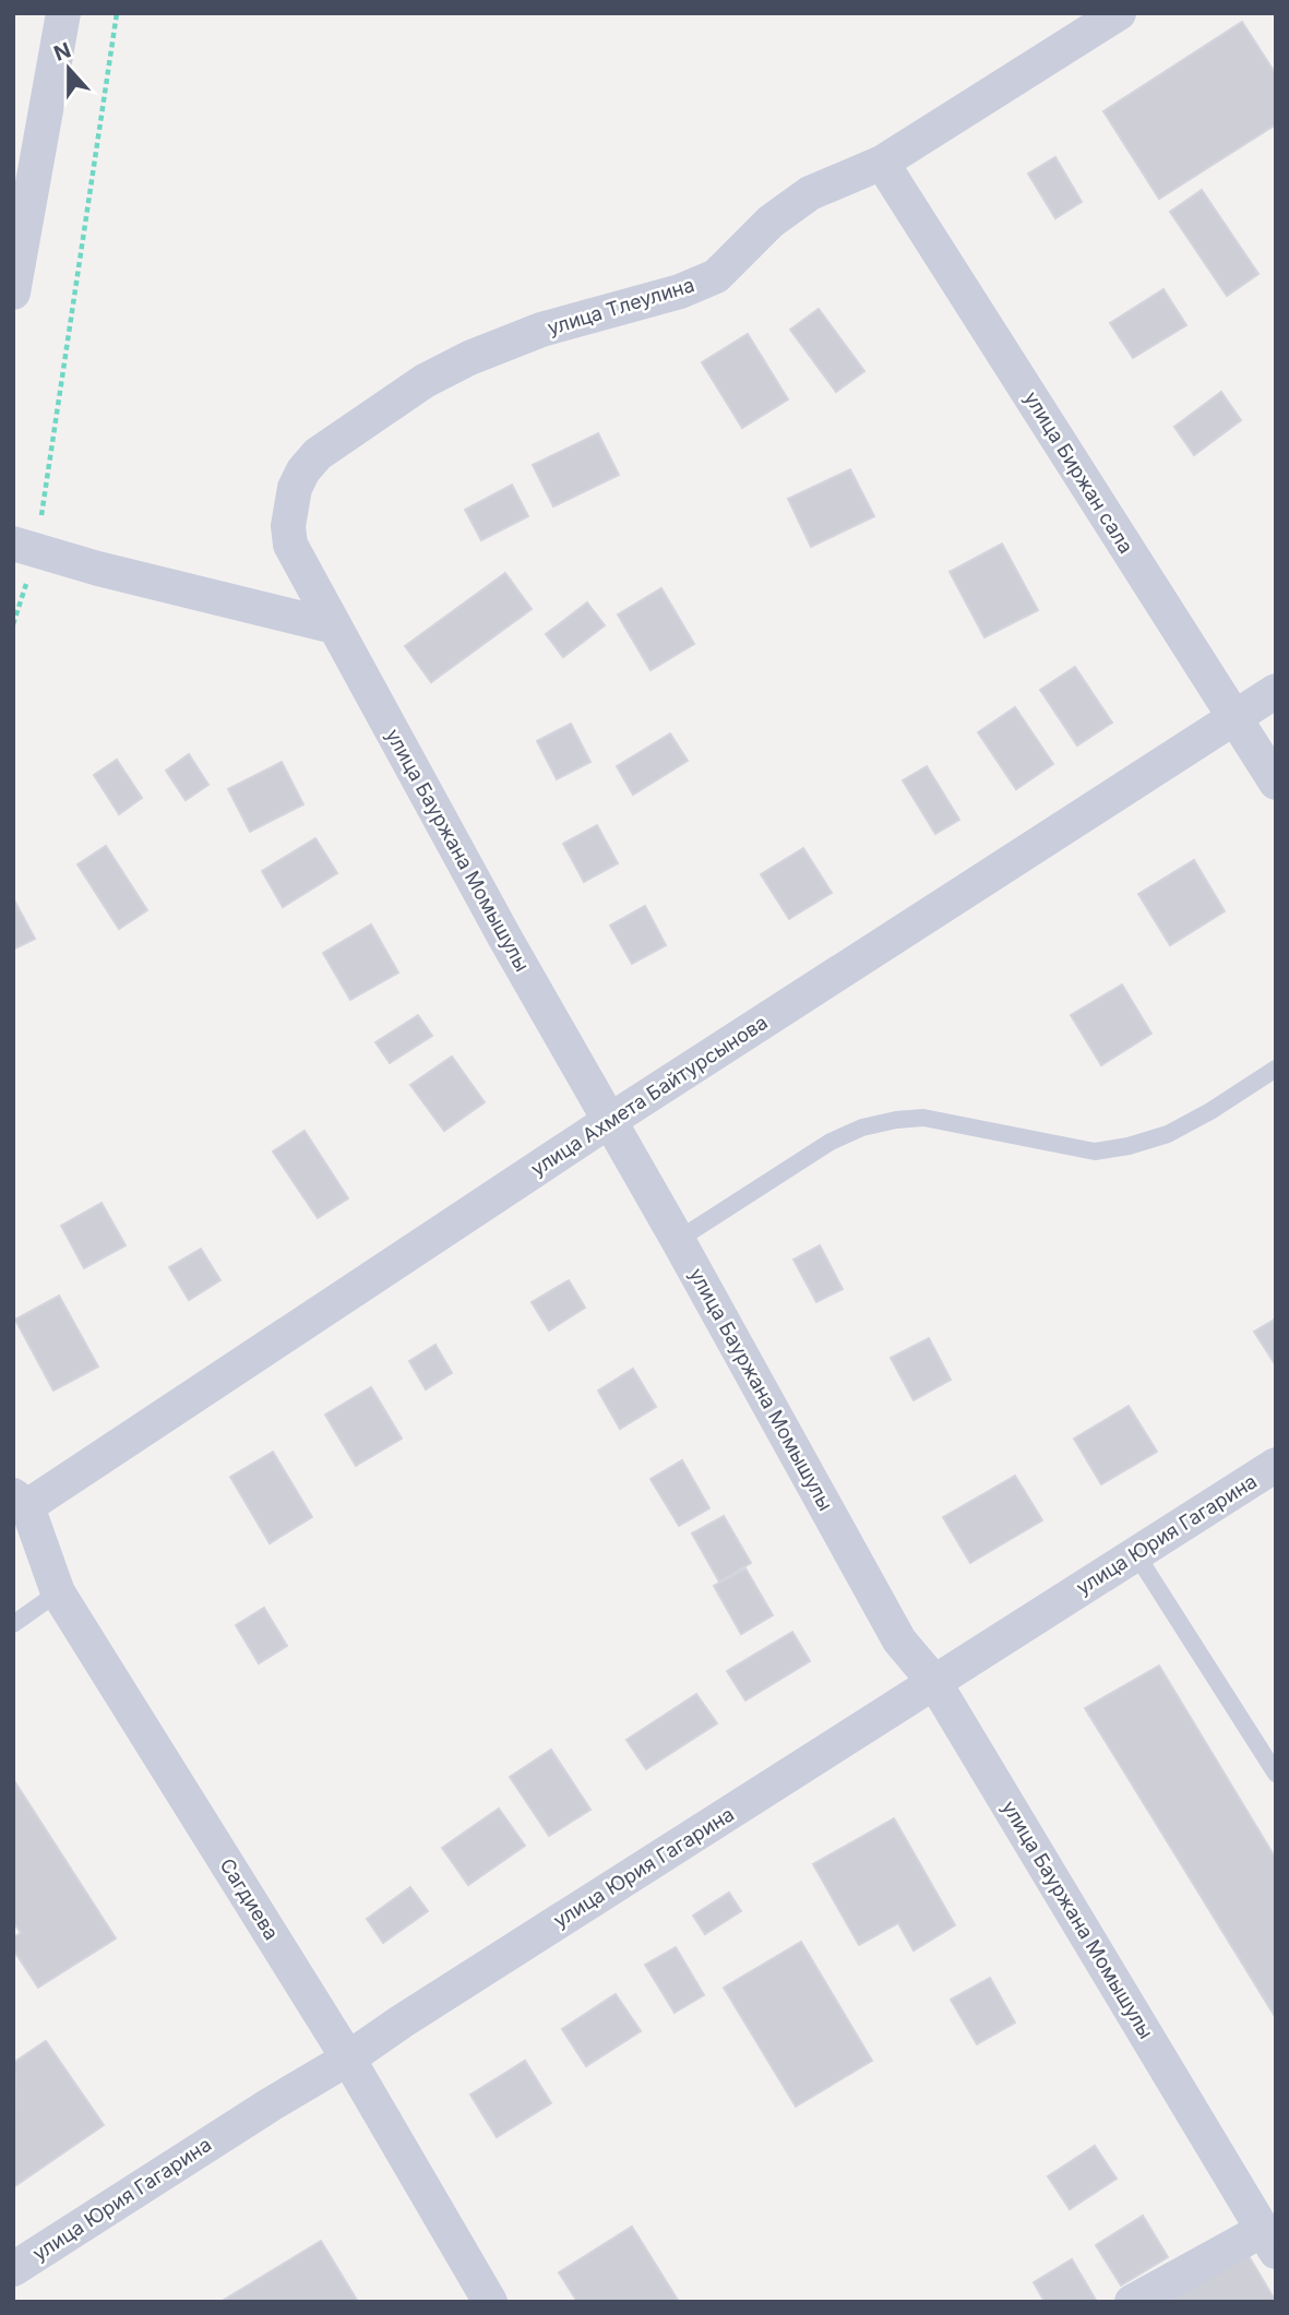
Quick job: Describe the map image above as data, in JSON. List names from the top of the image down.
{
  "streets": {
    "street": [
      "улица Тлеулина",
      "улица Биржан сала",
      "улица Бауржана Момышулы",
      "улица Ахмета Байтурсынова",
      "улица Юрия Гагарина",
      "Сагдиева"
    ]
  },
  "crossings": [
    ["улица Тлеулина", "улица Биржан сала"],
    ["улица Тлеулина", "улица Бауржана Момышулы"],
    ["улица Биржан сала", "улица Ахмета Байтурсынова"],
    ["улица Бауржана Момышулы", "улица Ахмета Байтурсынова"],
    ["улица Бауржана Момышулы", "улица Юрия Гагарина"],
    ["улица Ахмета Байтурсынова", "Сагдиева"],
    ["улица Юрия Гагарина", "Сагдиева"]
  ],
  "north": "top"
}
